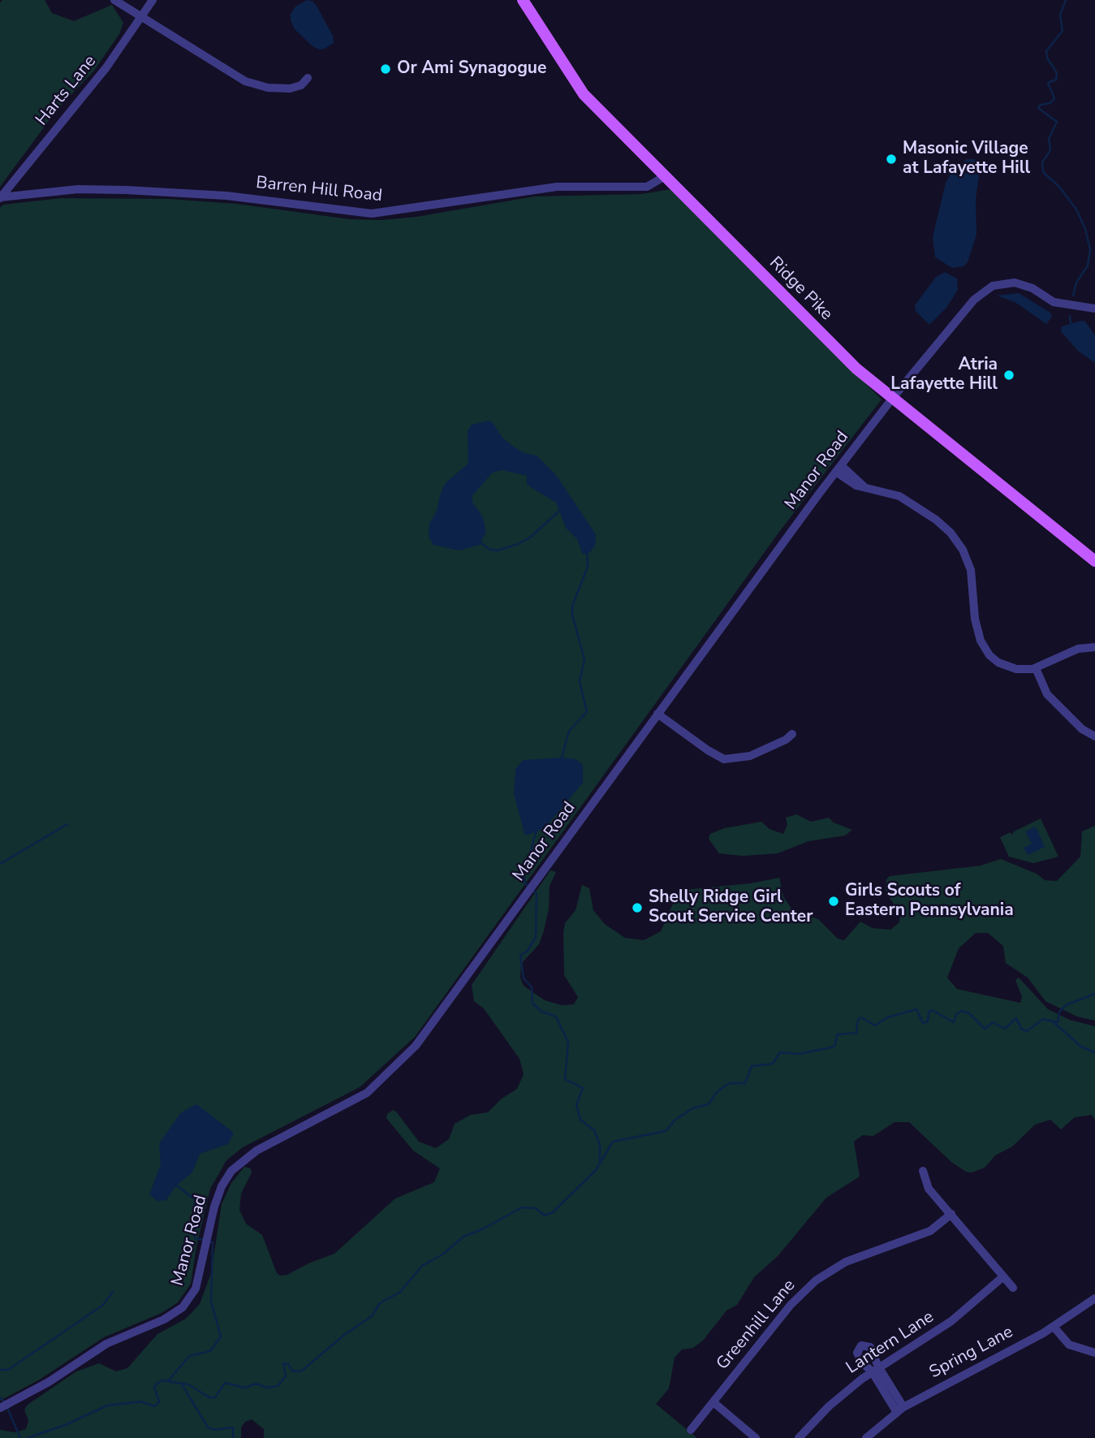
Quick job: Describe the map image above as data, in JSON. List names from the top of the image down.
{
  "streets": {
    "main road": ["Ridge Pike"],
    "street": [
      "Harts Lane",
      "Barren Hill Road",
      "Manor Road",
      "Greenhill Lane",
      "Lantern Lane",
      "Spring Lane"
    ]
  },
  "crossings": [
    ["Harts Lane", "Barren Hill Road"],
    ["Barren Hill Road", "Ridge Pike"],
    ["Ridge Pike", "Manor Road"]
  ],
  "places": [
    "Or Ami Synagogue",
    "Masonic Village at Lafayette Hill",
    "Atria Lafayette Hill",
    "Girls Scouts of Eastern Pennsylvania",
    "Shelly Ridge Girl Scout Service Center"
  ]
}
